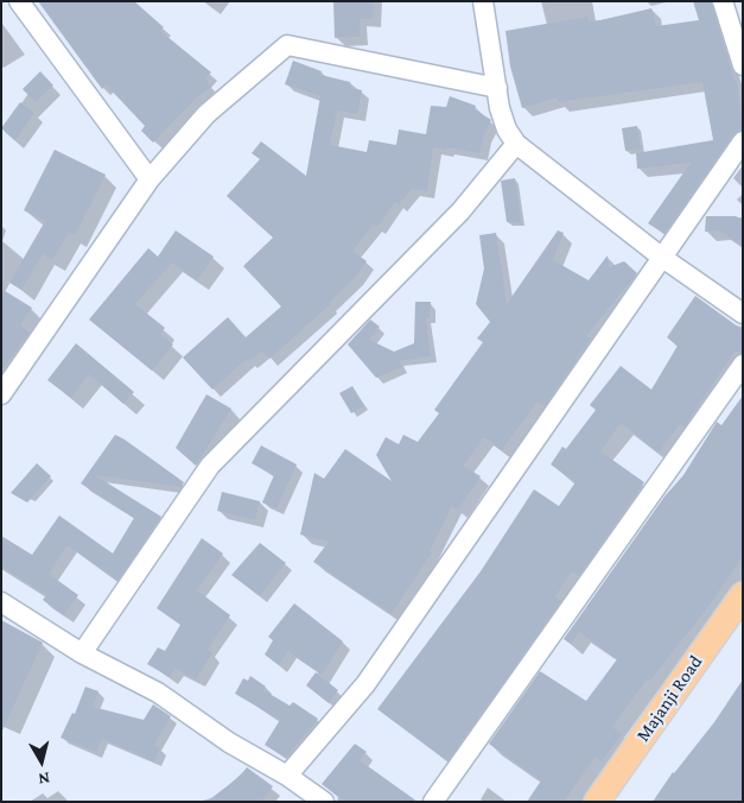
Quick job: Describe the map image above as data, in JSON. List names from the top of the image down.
{
  "streets": {
    "main road": ["Majanji Road"]
  },
  "north": "bottom"
}
